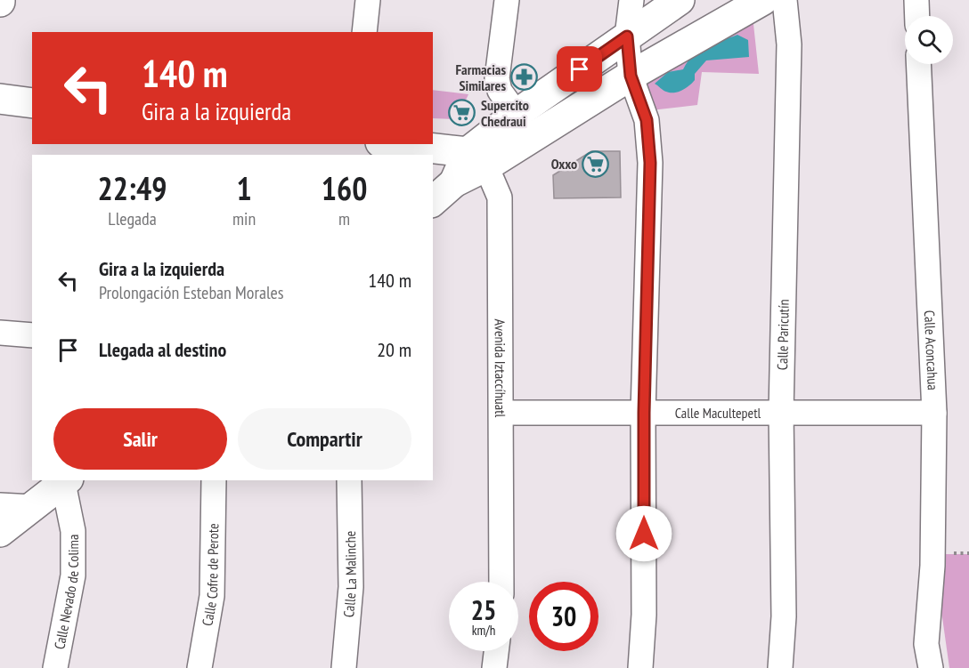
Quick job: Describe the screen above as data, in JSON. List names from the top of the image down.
{
  "streets": {
    "street": [
      "Calle Paricutín",
      "Calle Aconcahua",
      "Avenida Iztaccíhuatl",
      "Calle Macultepetl",
      "Calle Cofre de Perote",
      "Calle La Malinche",
      "Calle Nevado de Colima"
    ]
  },
  "crossings": [
    ["Calle Paricutín", "Calle Macultepetl"],
    ["Calle Aconcahua", "Calle Macultepetl"],
    ["Avenida Iztaccíhuatl", "Calle Macultepetl"]
  ],
  "places": {
    "pharmacy": ["Farmacias Similares"],
    "supermarket": ["Supercito Chedraui", "Oxxo"]
  },
  "page": {
    "turn": ["140 m", "Gira a la izquierda"],
    "eta": [
      "22:49",
      "Llegada",
      "1",
      "min",
      "160",
      "m"
    ],
    "list": [
      {
        "name": "Gira a la izquierda",
        "note": "Prolongación Esteban Morales",
        "value": "140 m"
      },
      {
        "name": "Llegada al destino",
        "value": "20 m"
      }
    ],
    "buttons": ["Salir", "Compartir"],
    "speed": "25 km/h",
    "limit": "30"
  }
}
